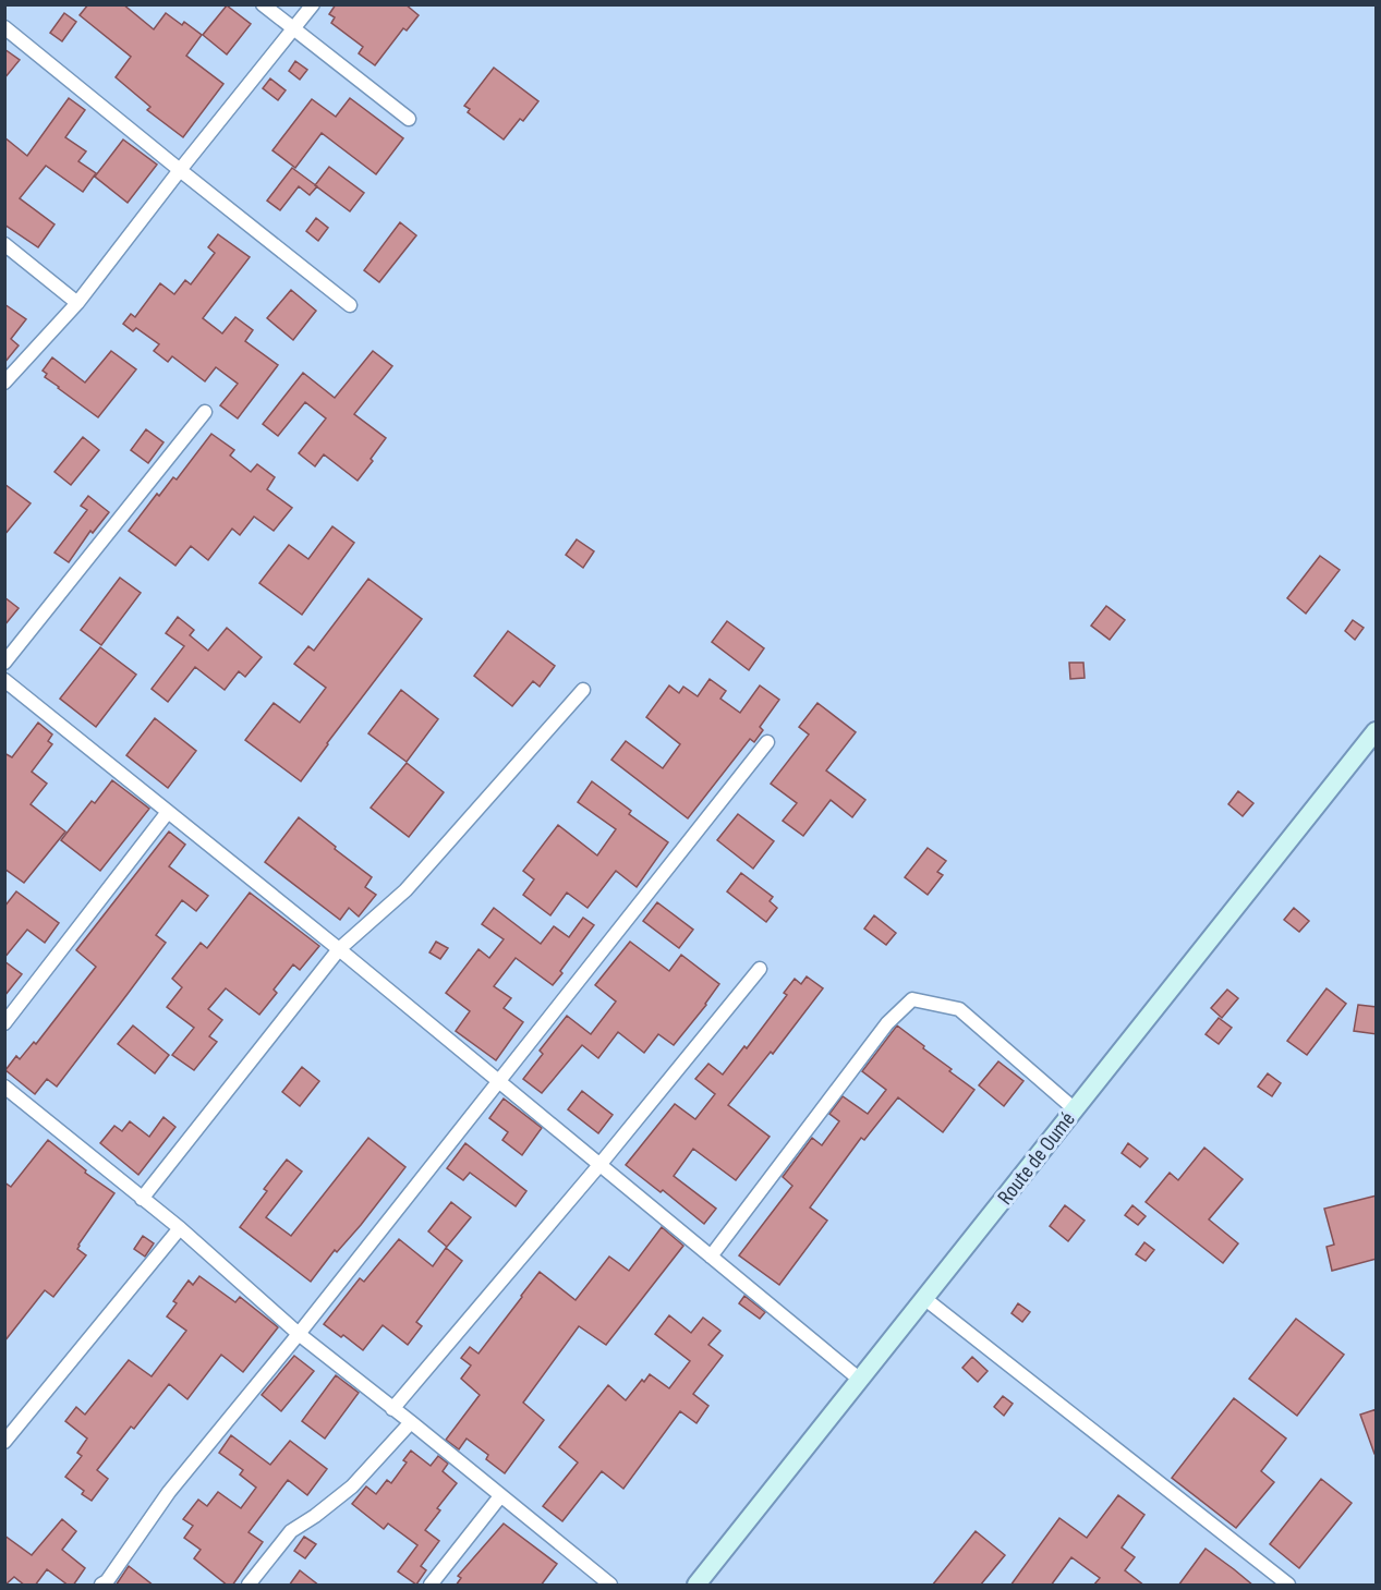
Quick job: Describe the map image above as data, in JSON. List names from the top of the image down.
{
  "streets": {
    "street": ["Route de Oumé"]
  }
}
